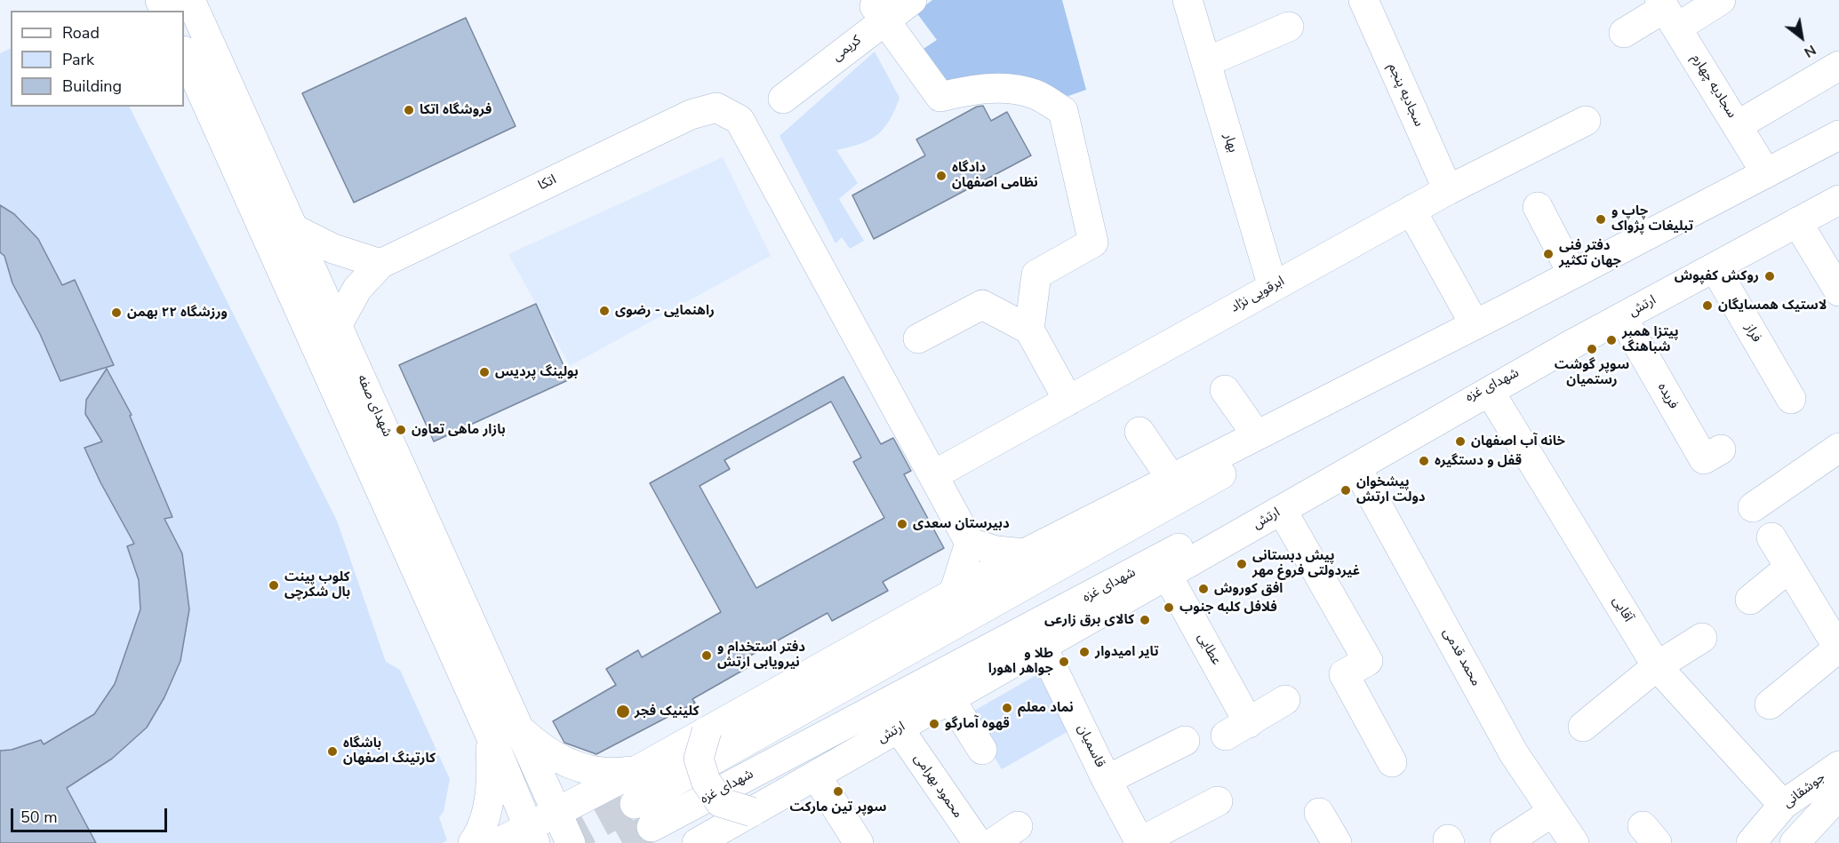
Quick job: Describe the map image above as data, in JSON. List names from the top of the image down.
{
  "streets": {
    "street": [
      "کریمی",
      "سجادیه چهارم",
      "سجادیه پنجم",
      "بهار",
      "اتکا",
      "ابرقویی نژاد",
      "ارتش",
      "فراز",
      "شهدای غزه",
      "فریده",
      "شهدای صفه",
      "آقایی",
      "عطایی",
      "محمد قدمی",
      "قاسمیان",
      "محمود بهرامی",
      "جوشقانی"
    ]
  },
  "crossings": [
    ["سجادیه پنجم", "ابرقویی نژاد"],
    ["بهار", "ابرقویی نژاد"],
    ["اتکا", "ابرقویی نژاد"],
    ["ارتش", "فراز"],
    ["ارتش", "شهدای غزه"],
    ["ارتش", "فریده"],
    ["ارتش", "آقایی"],
    ["ارتش", "عطایی"],
    ["ارتش", "محمد قدمی"],
    ["ارتش", "قاسمیان"],
    ["ارتش", "محمود بهرامی"],
    ["آقایی", "جوشقانی"]
  ],
  "places": [
    "فروشگاه اتکا",
    "دادگاه نظامی اصفهان",
    "چاپ و تبلیغات پژواک",
    "دفتر فنی جهان تکثیر",
    "روکش کفپوش",
    "لاستیک همسایگان",
    "راهنمایی - رضوی",
    "ورزشگاه ۲۲ بهمن",
    "پیتزا همبر شباهنگ",
    "سوپر گوشت رستمیان",
    "بولینگ پردیس",
    "بازار ماهی تعاون",
    "خانه آب اصفهان",
    "قفل و دستگیره",
    "پیشخوان دولت ارتش",
    "دبیرستان سعدی",
    "پیش دبستانی غیردولتی فروغ مهر",
    "کلوب پینت بال شکرچی",
    "افق کوروش",
    "فلافل کلبه جنوب",
    "کالای برق زارعی",
    "تایر امیدوار",
    "دفتر استخدام و نیرویابی ارتش",
    "طلا و جواهر اهورا",
    "نماد معلم",
    "کلینیک فجر",
    "قهوه آمارگو",
    "باشگاه کارتینگ اصفهان",
    "سوپر تین مارکت"
  ],
  "legend": ["Road", "Park", "Building"],
  "scale_bar": "50 m",
  "north": "bottom right"
}
